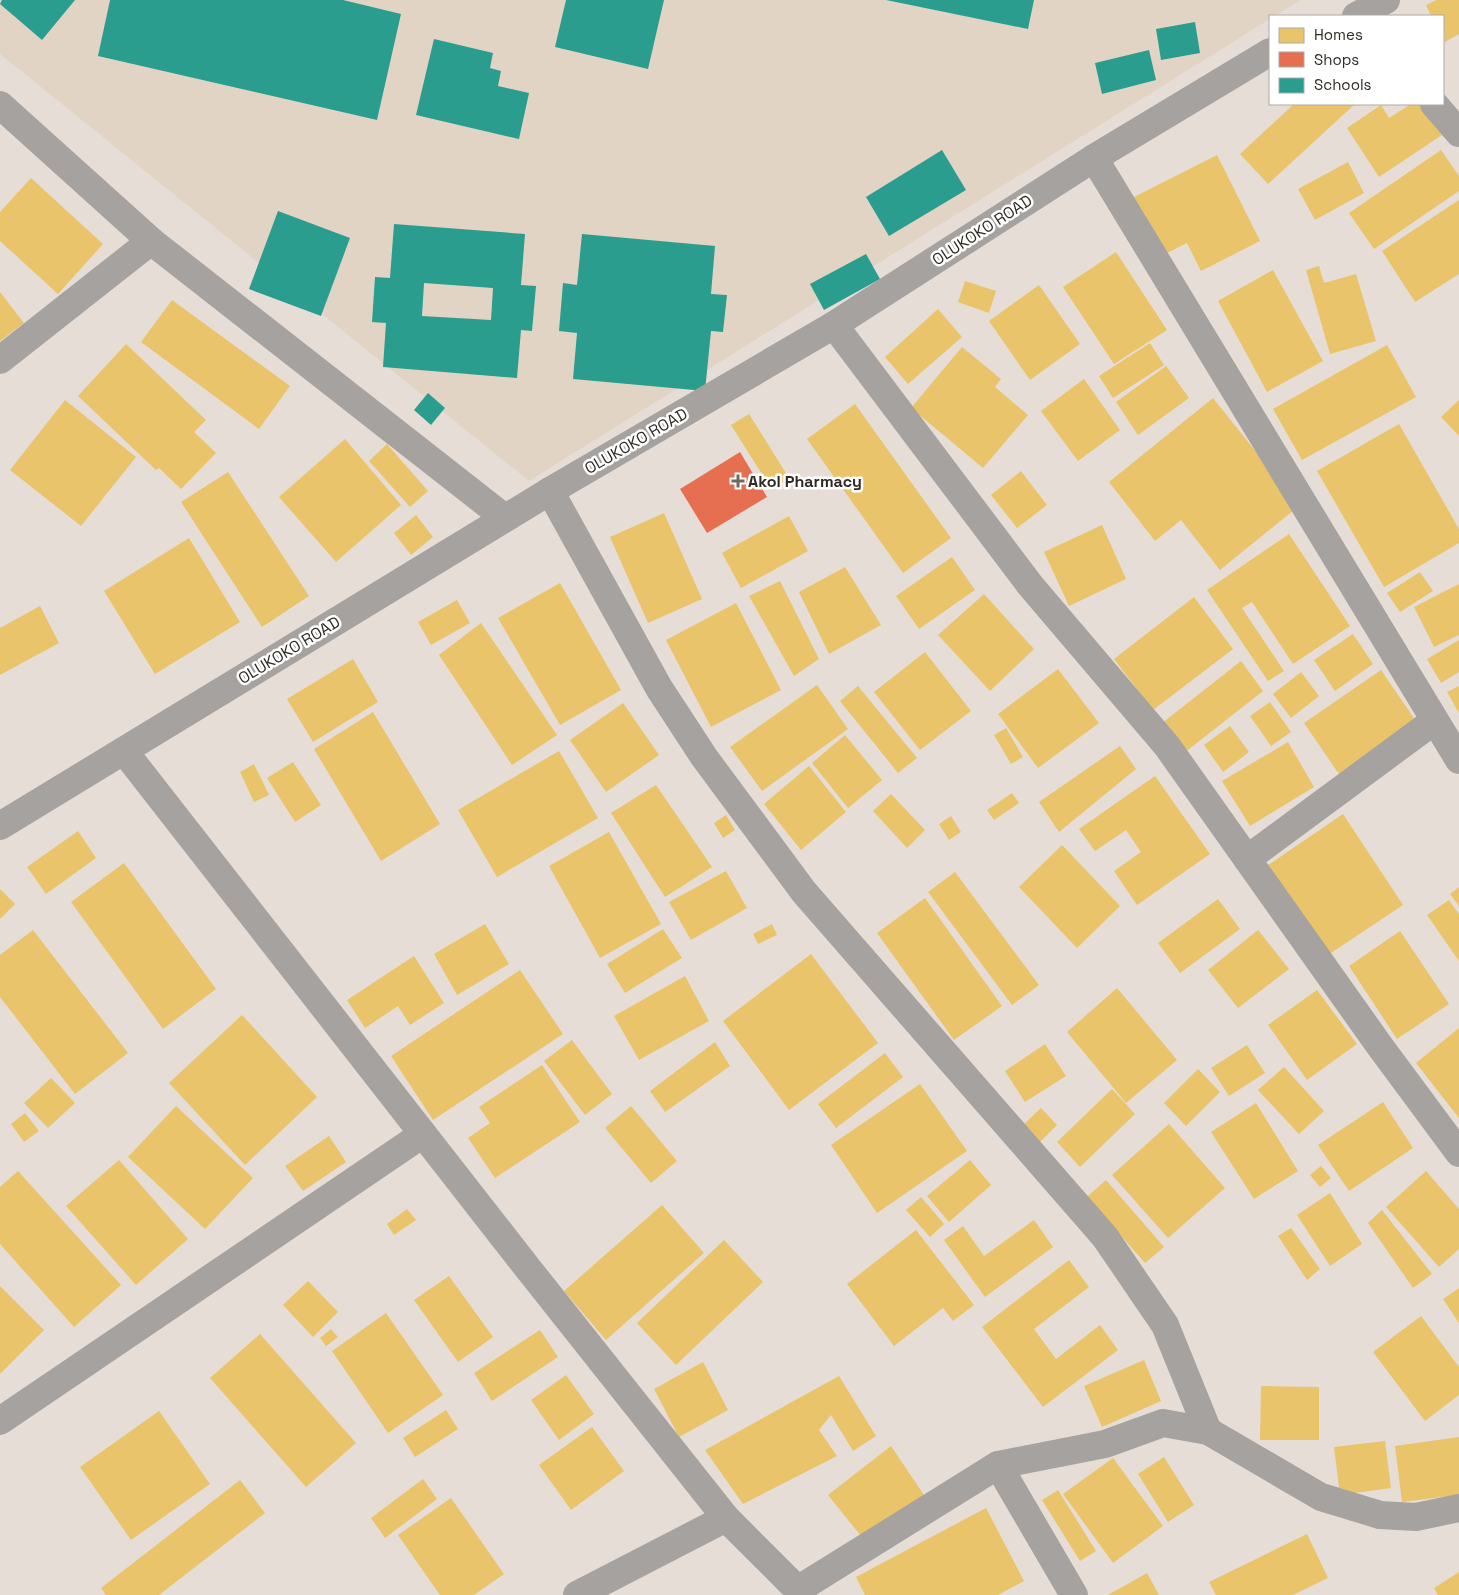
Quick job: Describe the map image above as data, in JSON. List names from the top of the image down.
{
  "streets": {
    "street": ["OLUKOKO ROAD"]
  },
  "places": {
    "health": ["Akol Pharmacy"]
  },
  "legend": ["Homes", "Shops", "Schools"]
}
